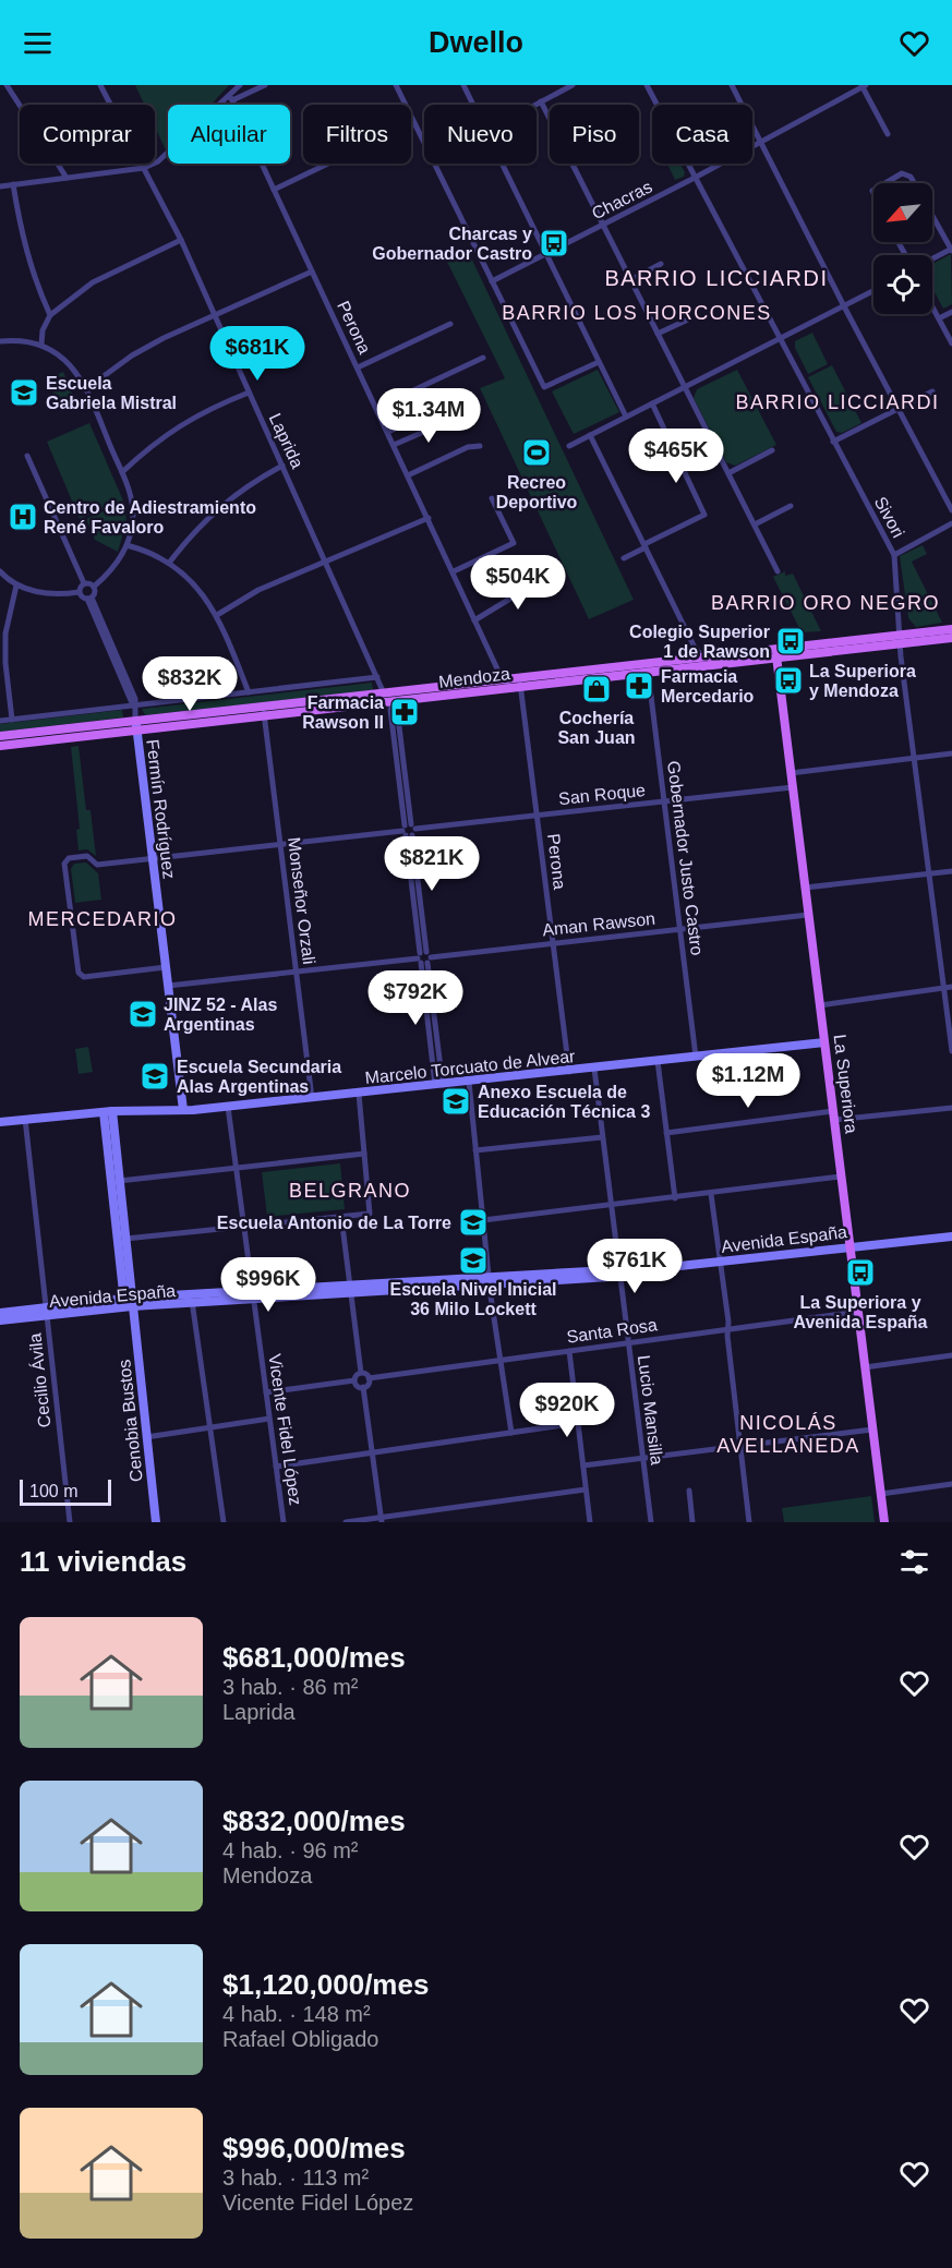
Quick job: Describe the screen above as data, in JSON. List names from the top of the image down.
{
  "streets": {
    "main road": ["Mendoza", "La Superiora"],
    "street": [
      "Chacras",
      "Perona",
      "Laprida",
      "Sivori",
      "San Roque",
      "Fermín Rodríguez",
      "Gobernador Justo Castro",
      "Monseñor Orzali",
      "Aman Rawson",
      "Marcelo Torcuato de Alvear",
      "Avenida España",
      "Santa Rosa",
      "Cecilio Ávila",
      "Lucio Mansilla",
      "Cenobia Bustos",
      "Vicente Fidel López"
    ]
  },
  "crossings": [
    ["Chacras", "Sivori"],
    ["Perona", "Mendoza"],
    ["Perona", "San Roque"],
    ["Perona", "Aman Rawson"],
    ["Perona", "Marcelo Torcuato de Alvear"],
    ["Laprida", "Mendoza"],
    ["Laprida", "San Roque"],
    ["Laprida", "Aman Rawson"],
    ["Laprida", "Marcelo Torcuato de Alvear"],
    ["Sivori", "Mendoza"],
    ["Mendoza", "Fermín Rodríguez"],
    ["Mendoza", "Gobernador Justo Castro"],
    ["Mendoza", "Monseñor Orzali"],
    ["Mendoza", "La Superiora"],
    ["San Roque", "Fermín Rodríguez"],
    ["San Roque", "Gobernador Justo Castro"],
    ["San Roque", "Monseñor Orzali"],
    ["San Roque", "La Superiora"],
    ["Fermín Rodríguez", "Aman Rawson"],
    ["Fermín Rodríguez", "Marcelo Torcuato de Alvear"],
    ["Gobernador Justo Castro", "Aman Rawson"],
    ["Gobernador Justo Castro", "Marcelo Torcuato de Alvear"],
    ["Monseñor Orzali", "Aman Rawson"],
    ["Monseñor Orzali", "Marcelo Torcuato de Alvear"],
    ["Aman Rawson", "La Superiora"],
    ["Marcelo Torcuato de Alvear", "La Superiora"],
    ["Marcelo Torcuato de Alvear", "Cecilio Ávila"],
    ["Marcelo Torcuato de Alvear", "Lucio Mansilla"],
    ["Marcelo Torcuato de Alvear", "Cenobia Bustos"],
    ["Marcelo Torcuato de Alvear", "Vicente Fidel López"],
    ["La Superiora", "Avenida España"],
    ["La Superiora", "Santa Rosa"],
    ["Avenida España", "Cecilio Ávila"],
    ["Avenida España", "Lucio Mansilla"],
    ["Avenida España", "Cenobia Bustos"],
    ["Avenida España", "Vicente Fidel López"],
    ["Santa Rosa", "Lucio Mansilla"]
  ],
  "districts": [
    "BARRIO LICCIARDI",
    "BARRIO LOS HORCONES",
    "BARRIO LICCIARDI",
    "BARRIO ORO NEGRO",
    "MERCEDARIO",
    "BELGRANO",
    "NICOLÁS AVELLANEDA"
  ],
  "places": {
    "bus stop": [
      "Charcas y Gobernador Castro",
      "Colegio Superior 1 de Rawson",
      "La Superiora y Mendoza",
      "La Superiora y Avenida España"
    ],
    "school or university": [
      "Escuela Gabriela Mistral",
      "JINZ 52 - Alas Argentinas",
      "Escuela Secundaria Alas Argentinas",
      "Anexo Escuela de Educación Técnica 3",
      "Escuela Antonio de La Torre",
      "Escuela Nivel Inicial 36 Milo Lockett"
    ],
    "sports": ["Recreo Deportivo"],
    "hospital": ["Centro de Adiestramiento René Favaloro"],
    "pharmacy": ["Farmacia Mercedario", "Farmacia Rawson II"],
    "shop": ["Cochería San Juan"]
  },
  "scale_bar": "100 m",
  "north": "bottom left",
  "page": {
    "header": "Dwello",
    "chip": [
      "Comprar",
      "Alquilar",
      "Filtros",
      "Nuevo",
      "Piso",
      "Casa"
    ],
    "price": [
      "$681K",
      "$1.34M",
      "$465K",
      "$504K",
      "$832K",
      "$821K",
      "$792K",
      "$1.12M",
      "$761K",
      "$996K",
      "$920K"
    ],
    "scale": "100 m",
    "heading": "11 viviendas",
    "list": [
      {
        "name": "$681,000/mes",
        "note": "3 hab. · 86 m² · Laprida"
      },
      {
        "name": "$832,000/mes",
        "note": "4 hab. · 96 m² · Mendoza"
      },
      {
        "name": "$1,120,000/mes",
        "note": "4 hab. · 148 m² · Rafael Obligado"
      },
      {
        "name": "$996,000/mes",
        "note": "3 hab. · 113 m² · Vicente Fidel López"
      }
    ]
  }
}
